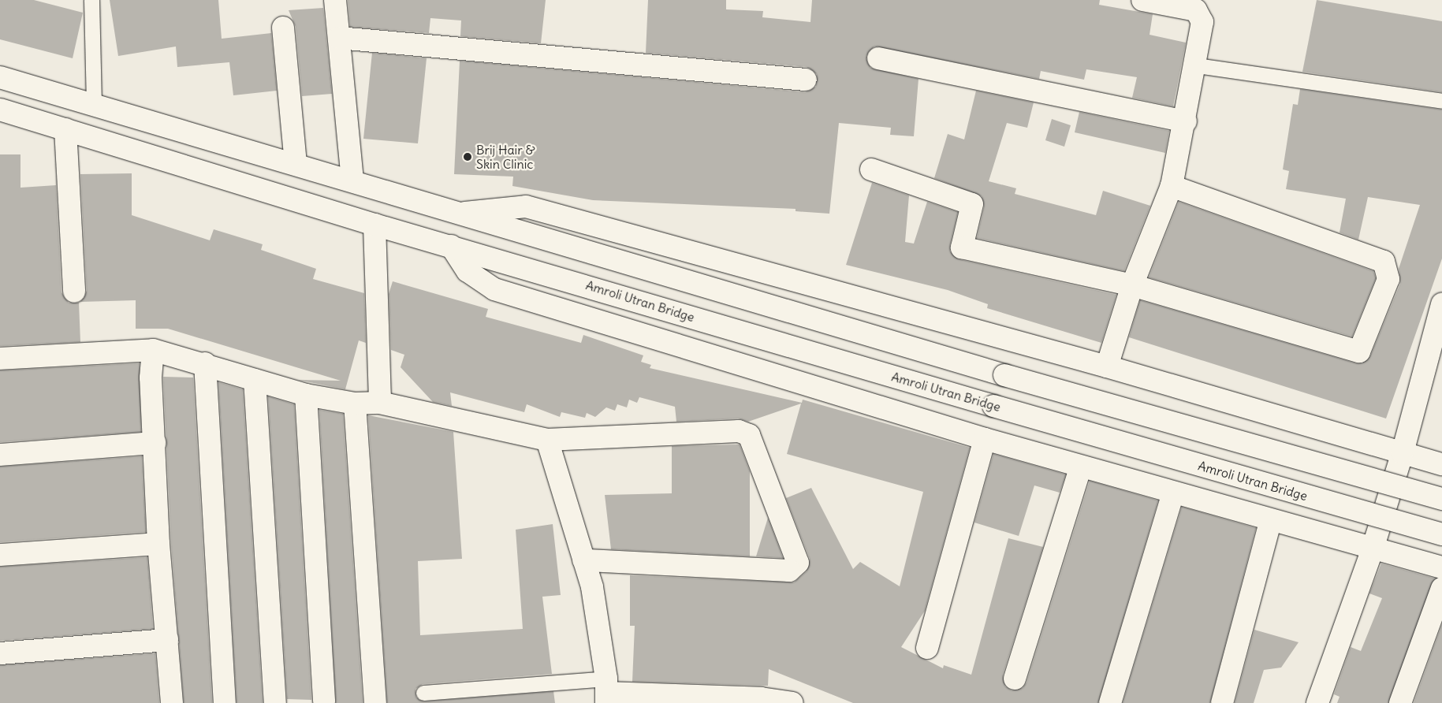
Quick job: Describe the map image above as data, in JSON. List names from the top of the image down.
{
  "streets": {
    "street": ["Amroli Utran Bridge"]
  },
  "places": ["Brij Hair & Skin Clinic"]
}
